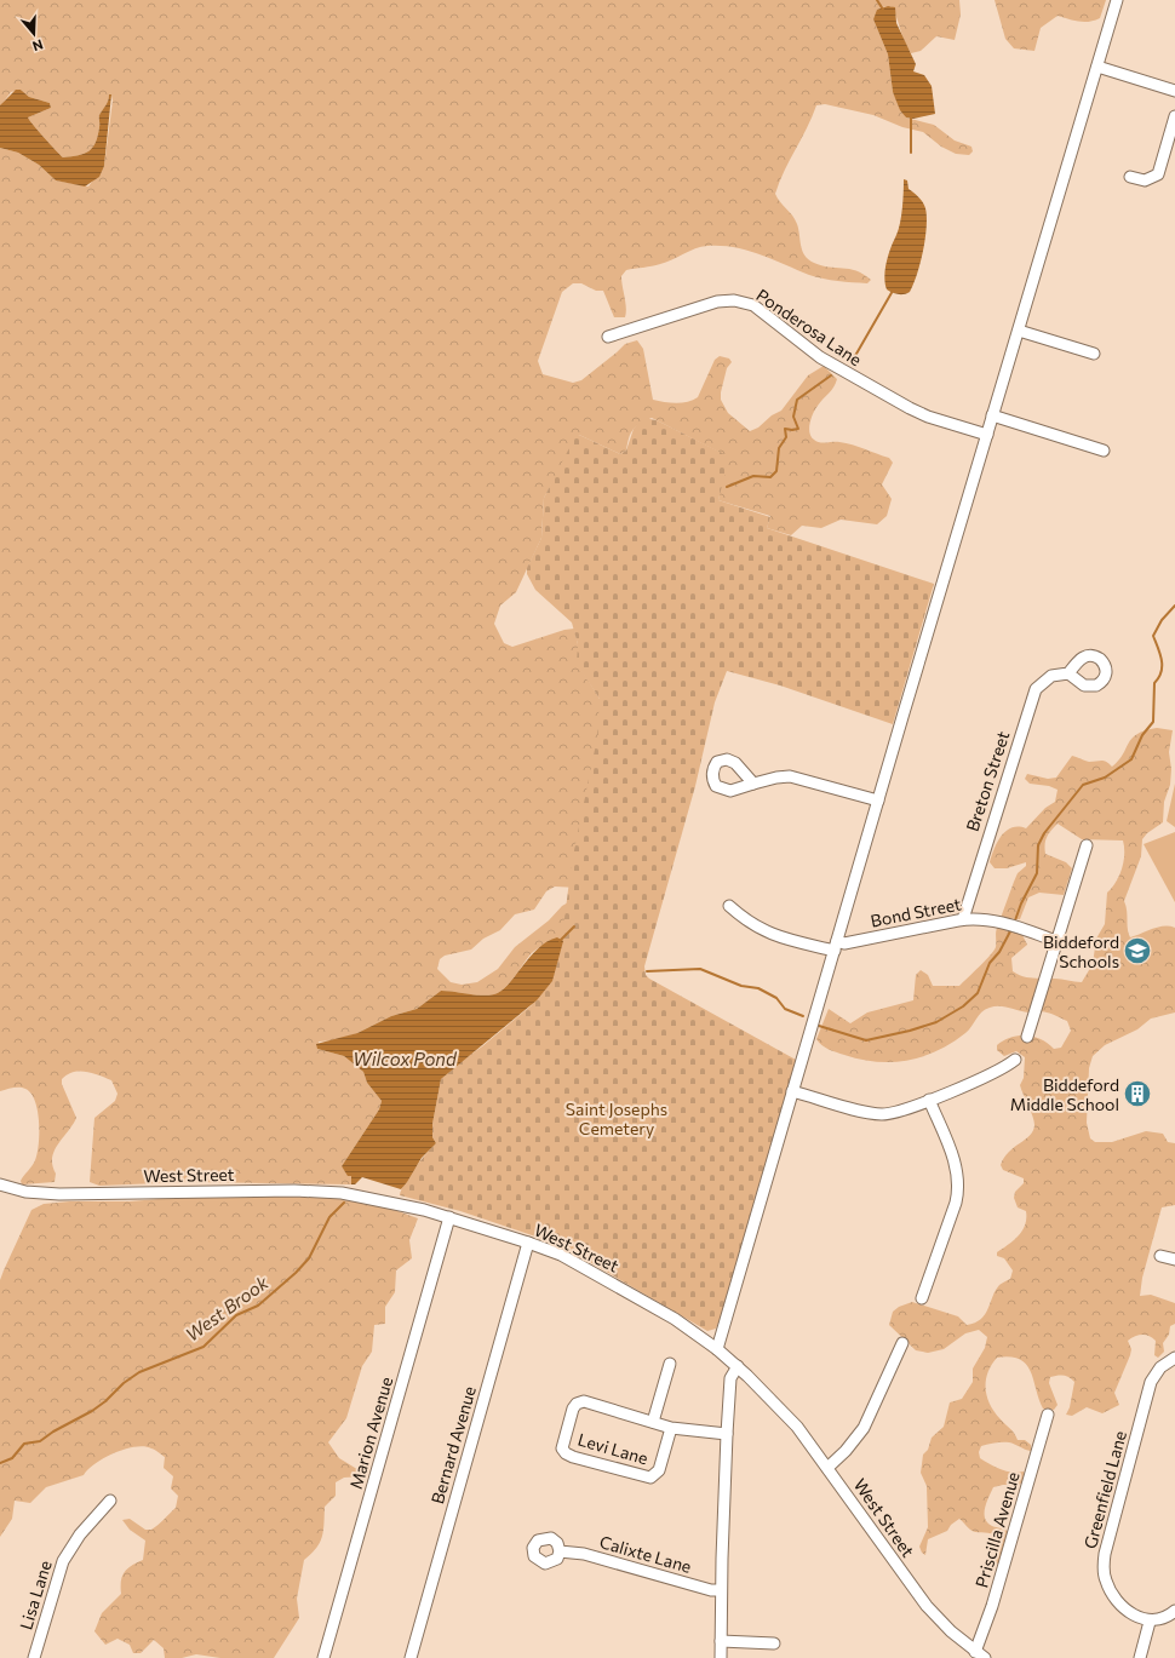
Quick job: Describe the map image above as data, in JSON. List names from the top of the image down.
{
  "streets": {
    "street": [
      "Ponderosa Lane",
      "Breton Street",
      "Bond Street",
      "West Street",
      "Marion Avenue",
      "Bernard Avenue",
      "Levi Lane",
      "Greenfield Lane",
      "Priscilla Avenue",
      "Calixte Lane",
      "Lisa Lane"
    ]
  },
  "crossings": [
    ["Breton Street", "Bond Street"],
    ["West Street", "Marion Avenue"],
    ["West Street", "Bernard Avenue"],
    ["West Street", "Priscilla Avenue"]
  ],
  "water": ["Wilcox Pond", "West Brook"],
  "parks": ["Saint Josephs Cemetery"],
  "places": {
    "school or university": ["Biddeford Schools"],
    "building": ["Biddeford Middle School"]
  },
  "north": "bottom"
}
